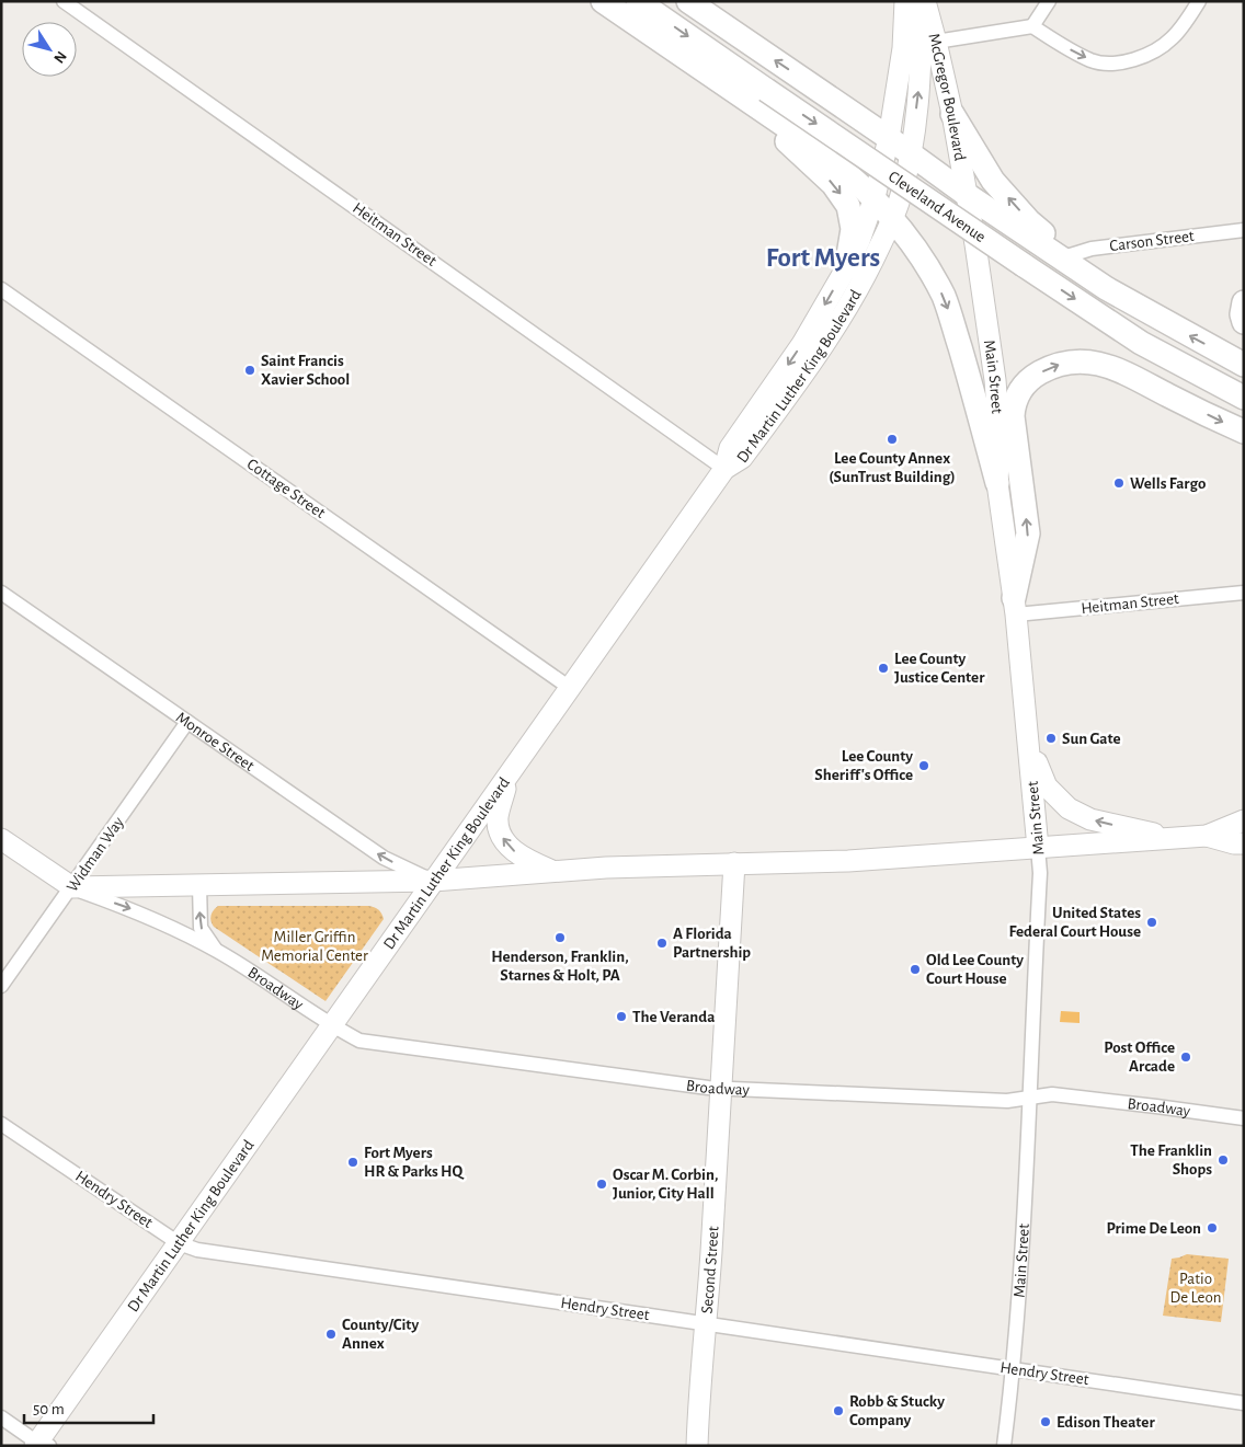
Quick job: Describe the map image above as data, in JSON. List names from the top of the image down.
{
  "streets": {
    "main road": [
      "McGregor Boulevard",
      "Cleveland Avenue",
      "Dr Martin Luther King Boulevard",
      "Main Street",
      "Broadway",
      "Second Street"
    ],
    "street": [
      "Heitman Street",
      "Carson Street",
      "Cottage Street",
      "Monroe Street",
      "Widman Way",
      "Hendry Street"
    ]
  },
  "crossings": [
    ["McGregor Boulevard", "Cleveland Avenue"],
    ["McGregor Boulevard", "Dr Martin Luther King Boulevard"],
    ["McGregor Boulevard", "Main Street"],
    ["Cleveland Avenue", "Carson Street"],
    ["Cleveland Avenue", "Dr Martin Luther King Boulevard"],
    ["Cleveland Avenue", "Main Street"],
    ["Heitman Street", "Dr Martin Luther King Boulevard"],
    ["Heitman Street", "Main Street"],
    ["Dr Martin Luther King Boulevard", "Cottage Street"],
    ["Dr Martin Luther King Boulevard", "Monroe Street"],
    ["Dr Martin Luther King Boulevard", "Broadway"],
    ["Dr Martin Luther King Boulevard", "Hendry Street"],
    ["Main Street", "Broadway"],
    ["Main Street", "Hendry Street"],
    ["Monroe Street", "Widman Way"],
    ["Widman Way", "Broadway"],
    ["Broadway", "Second Street"],
    ["Hendry Street", "Second Street"]
  ],
  "one_way": ["Monroe Street"],
  "districts": ["Fort Myers"],
  "parks": ["Miller Griffin Memorial Center", "Patio De Leon"],
  "places": [
    "Saint Francis Xavier School",
    "Lee County Annex (SunTrust Building)",
    "Wells Fargo",
    "Lee County Justice Center",
    "Sun Gate",
    "Lee County Sheriff's Office",
    "United States Federal Court House",
    "Henderson, Franklin, Starnes & Holt, PA",
    "A Florida Partnership",
    "Old Lee County Court House",
    "The Veranda",
    "Post Office Arcade",
    "The Franklin Shops",
    "Fort Myers HR & Parks HQ",
    "Oscar M. Corbin, Junior, City Hall",
    "Prime De Leon",
    "County/City Annex",
    "Robb & Stucky Company",
    "Edison Theater"
  ],
  "scale_bar": "50 m",
  "north": "bottom right"
}
